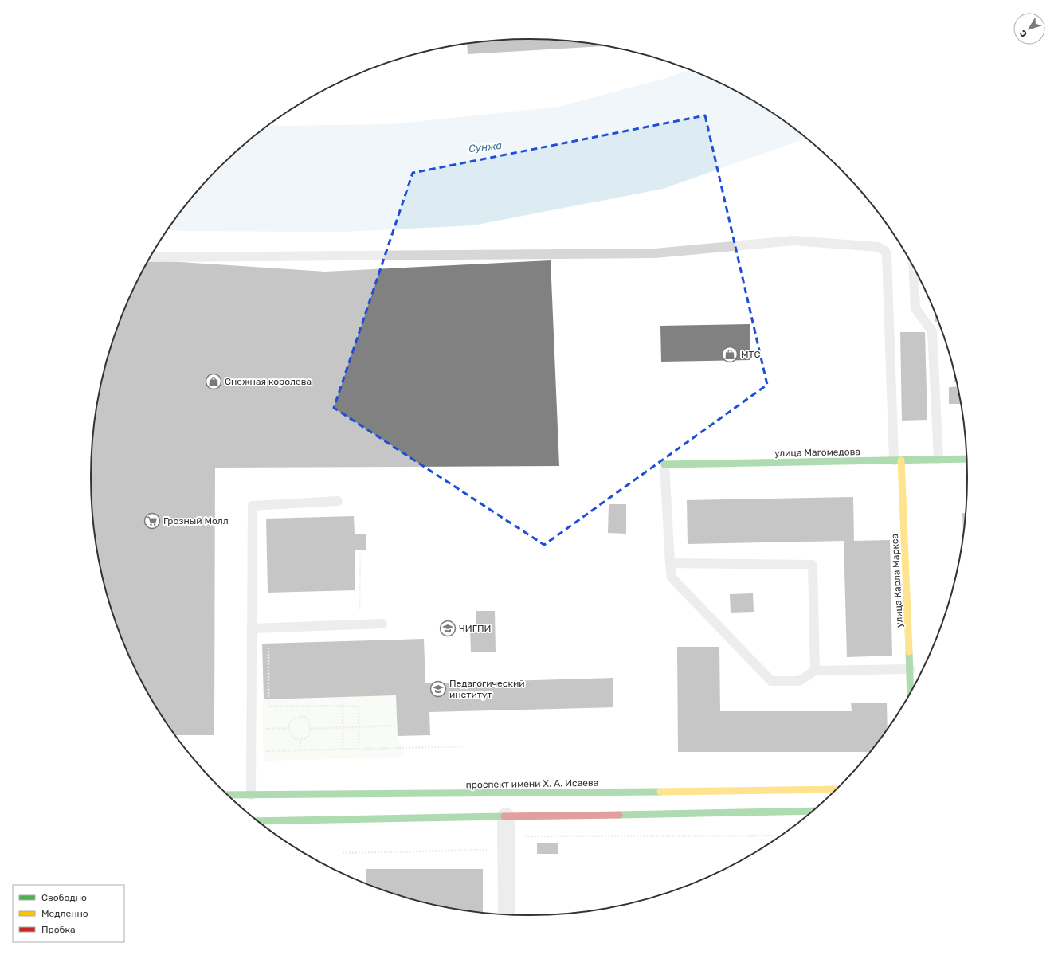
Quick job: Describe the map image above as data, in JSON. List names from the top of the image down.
{
  "streets": {
    "main road": ["улица Магомедова", "улица Карла Маркса", "проспект имени Х. А. Исаева"]
  },
  "crossings": [
    ["улица Магомедова", "улица Карла Маркса"]
  ],
  "water": ["Сунжа"],
  "places": {
    "shop": ["МТС", "Снежная королева"],
    "supermarket": ["Грозный Молл"],
    "school or university": ["ЧИГПИ", "Педагогический институт"]
  },
  "legend": ["Свободно", "Медленно", "Пробка"],
  "north": "bottom left"
}
